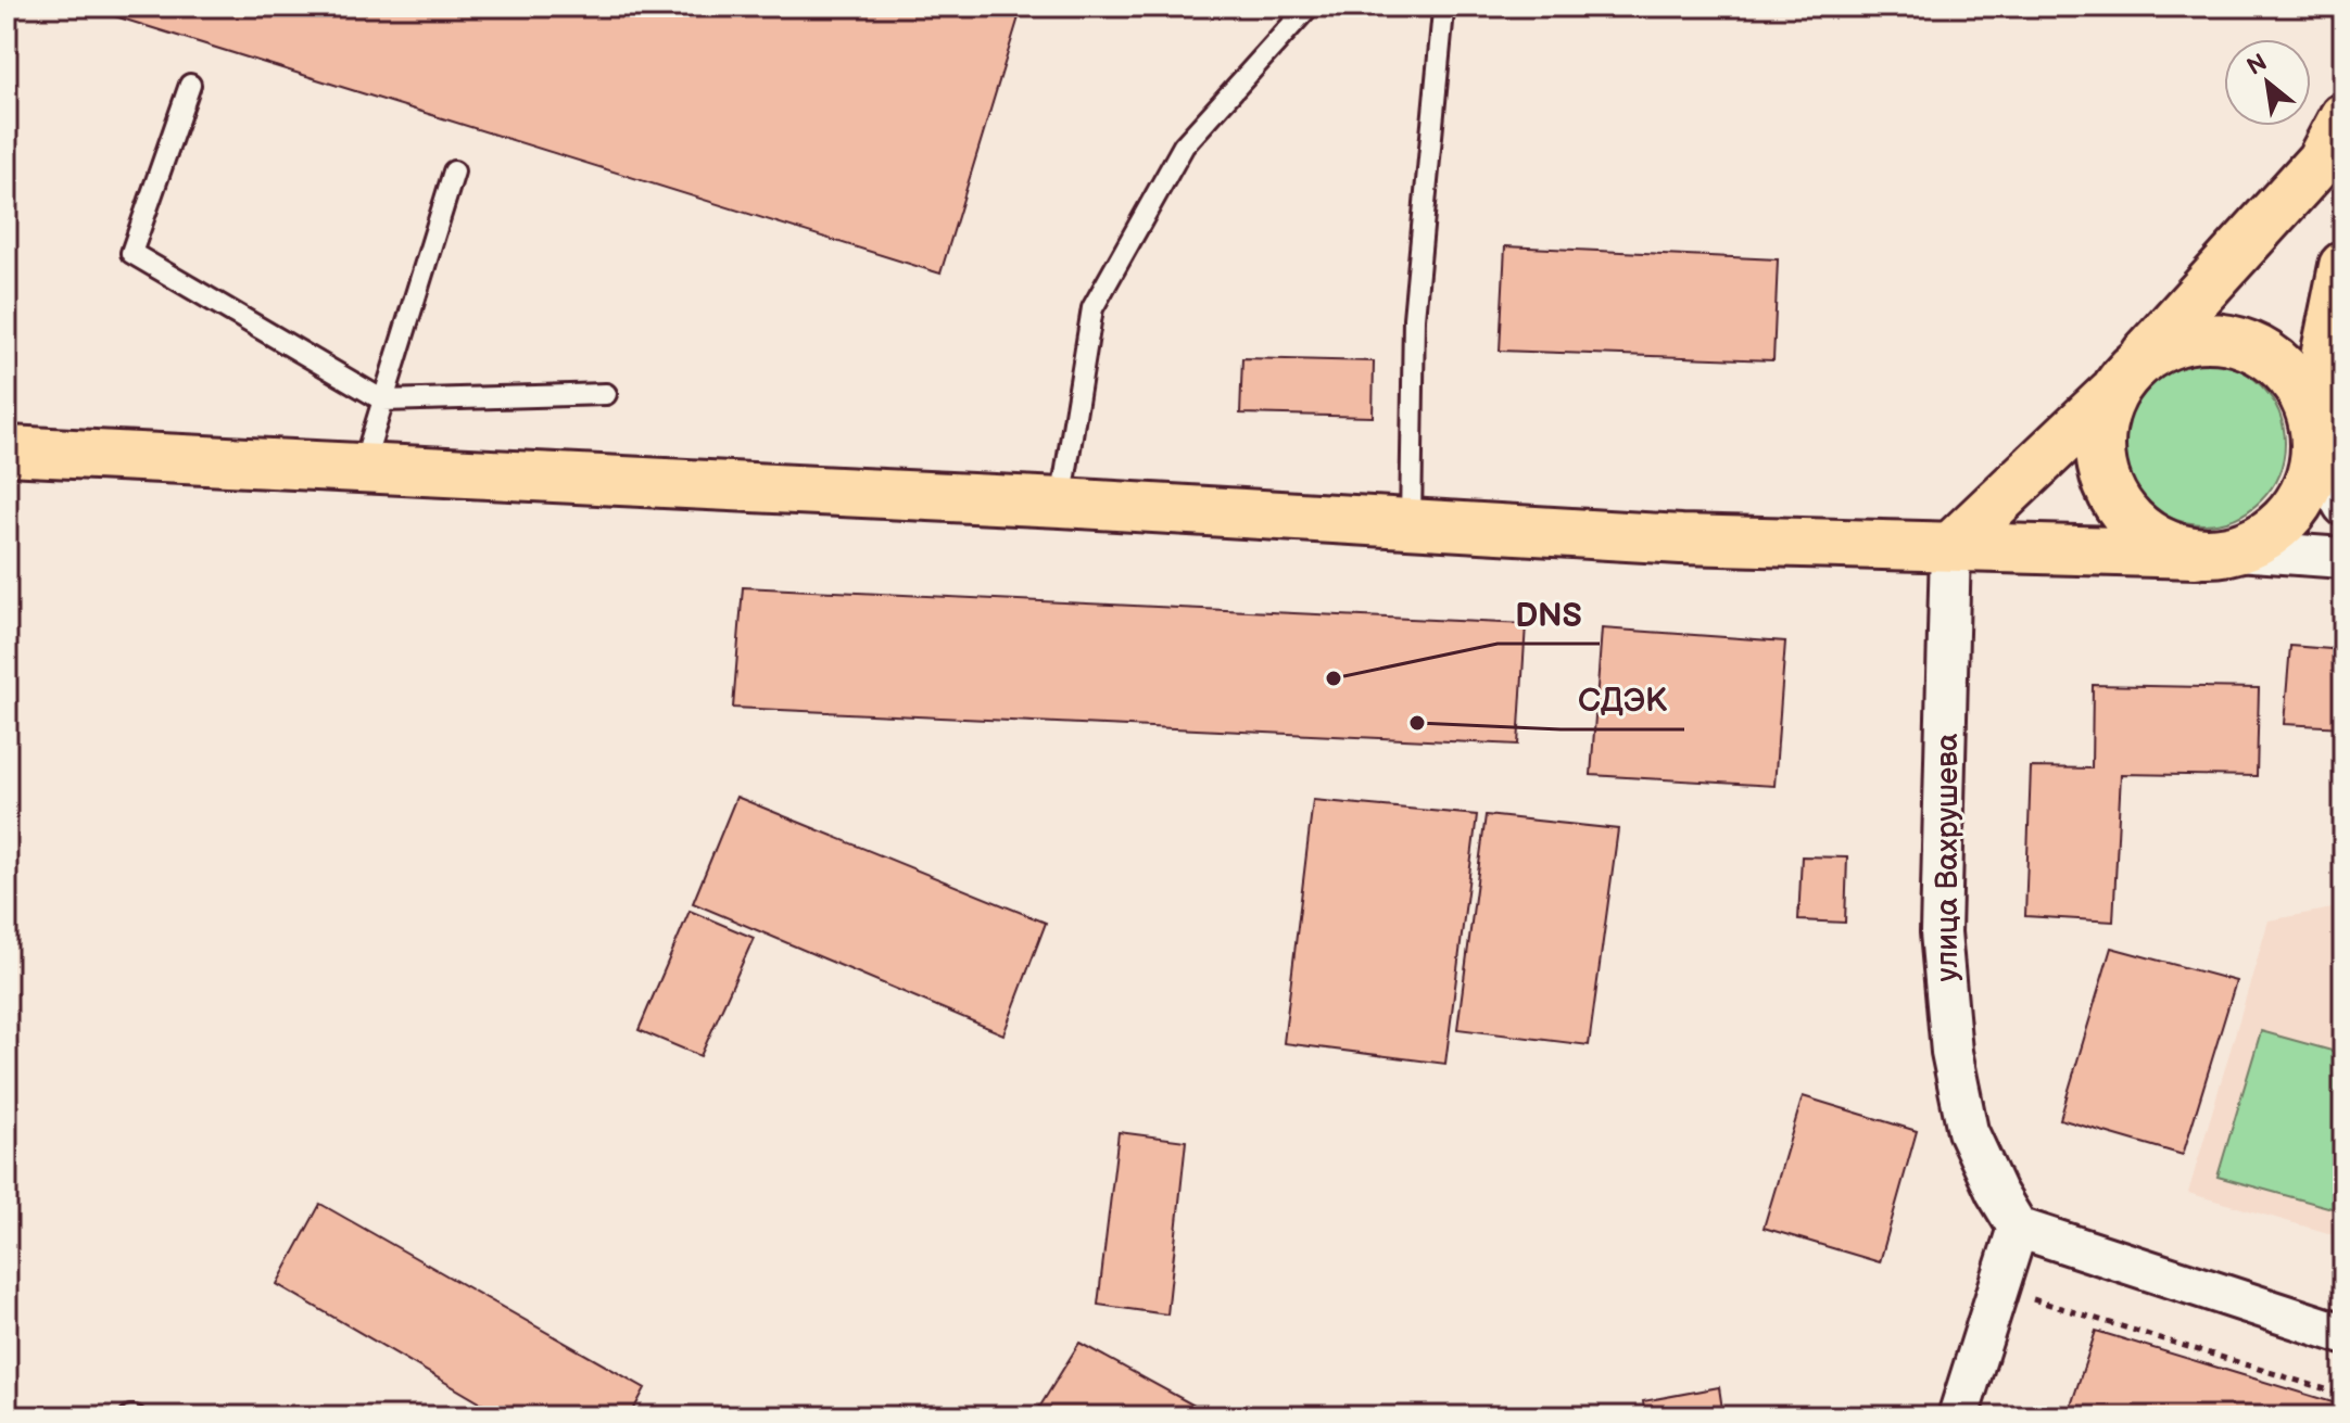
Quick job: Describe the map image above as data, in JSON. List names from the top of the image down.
{
  "streets": {
    "street": ["улица Вахрушева"]
  },
  "places": ["DNS", "СДЭК"],
  "north": "top left"
}
